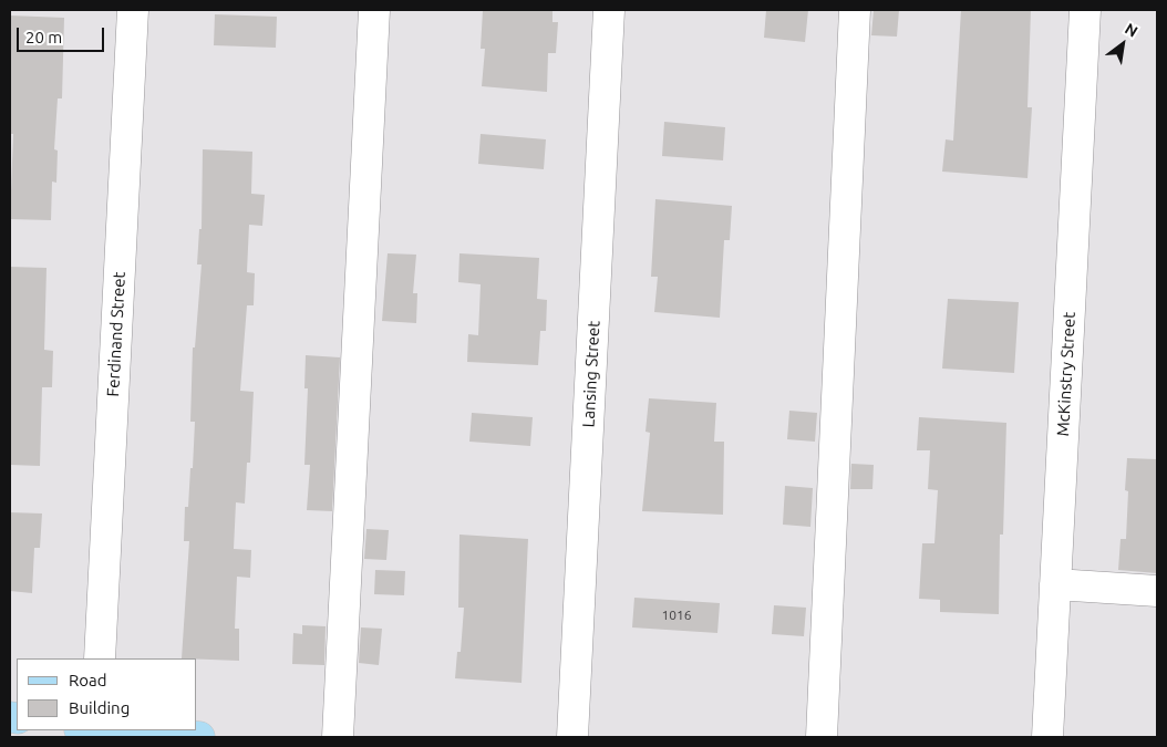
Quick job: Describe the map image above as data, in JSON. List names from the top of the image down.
{
  "streets": {
    "street": ["Ferdinand Street", "Lansing Street", "McKinstry Street"]
  },
  "house_numbers": ["1016"],
  "legend": ["Road", "Building"],
  "scale_bar": "20 m",
  "north": "top right"
}
